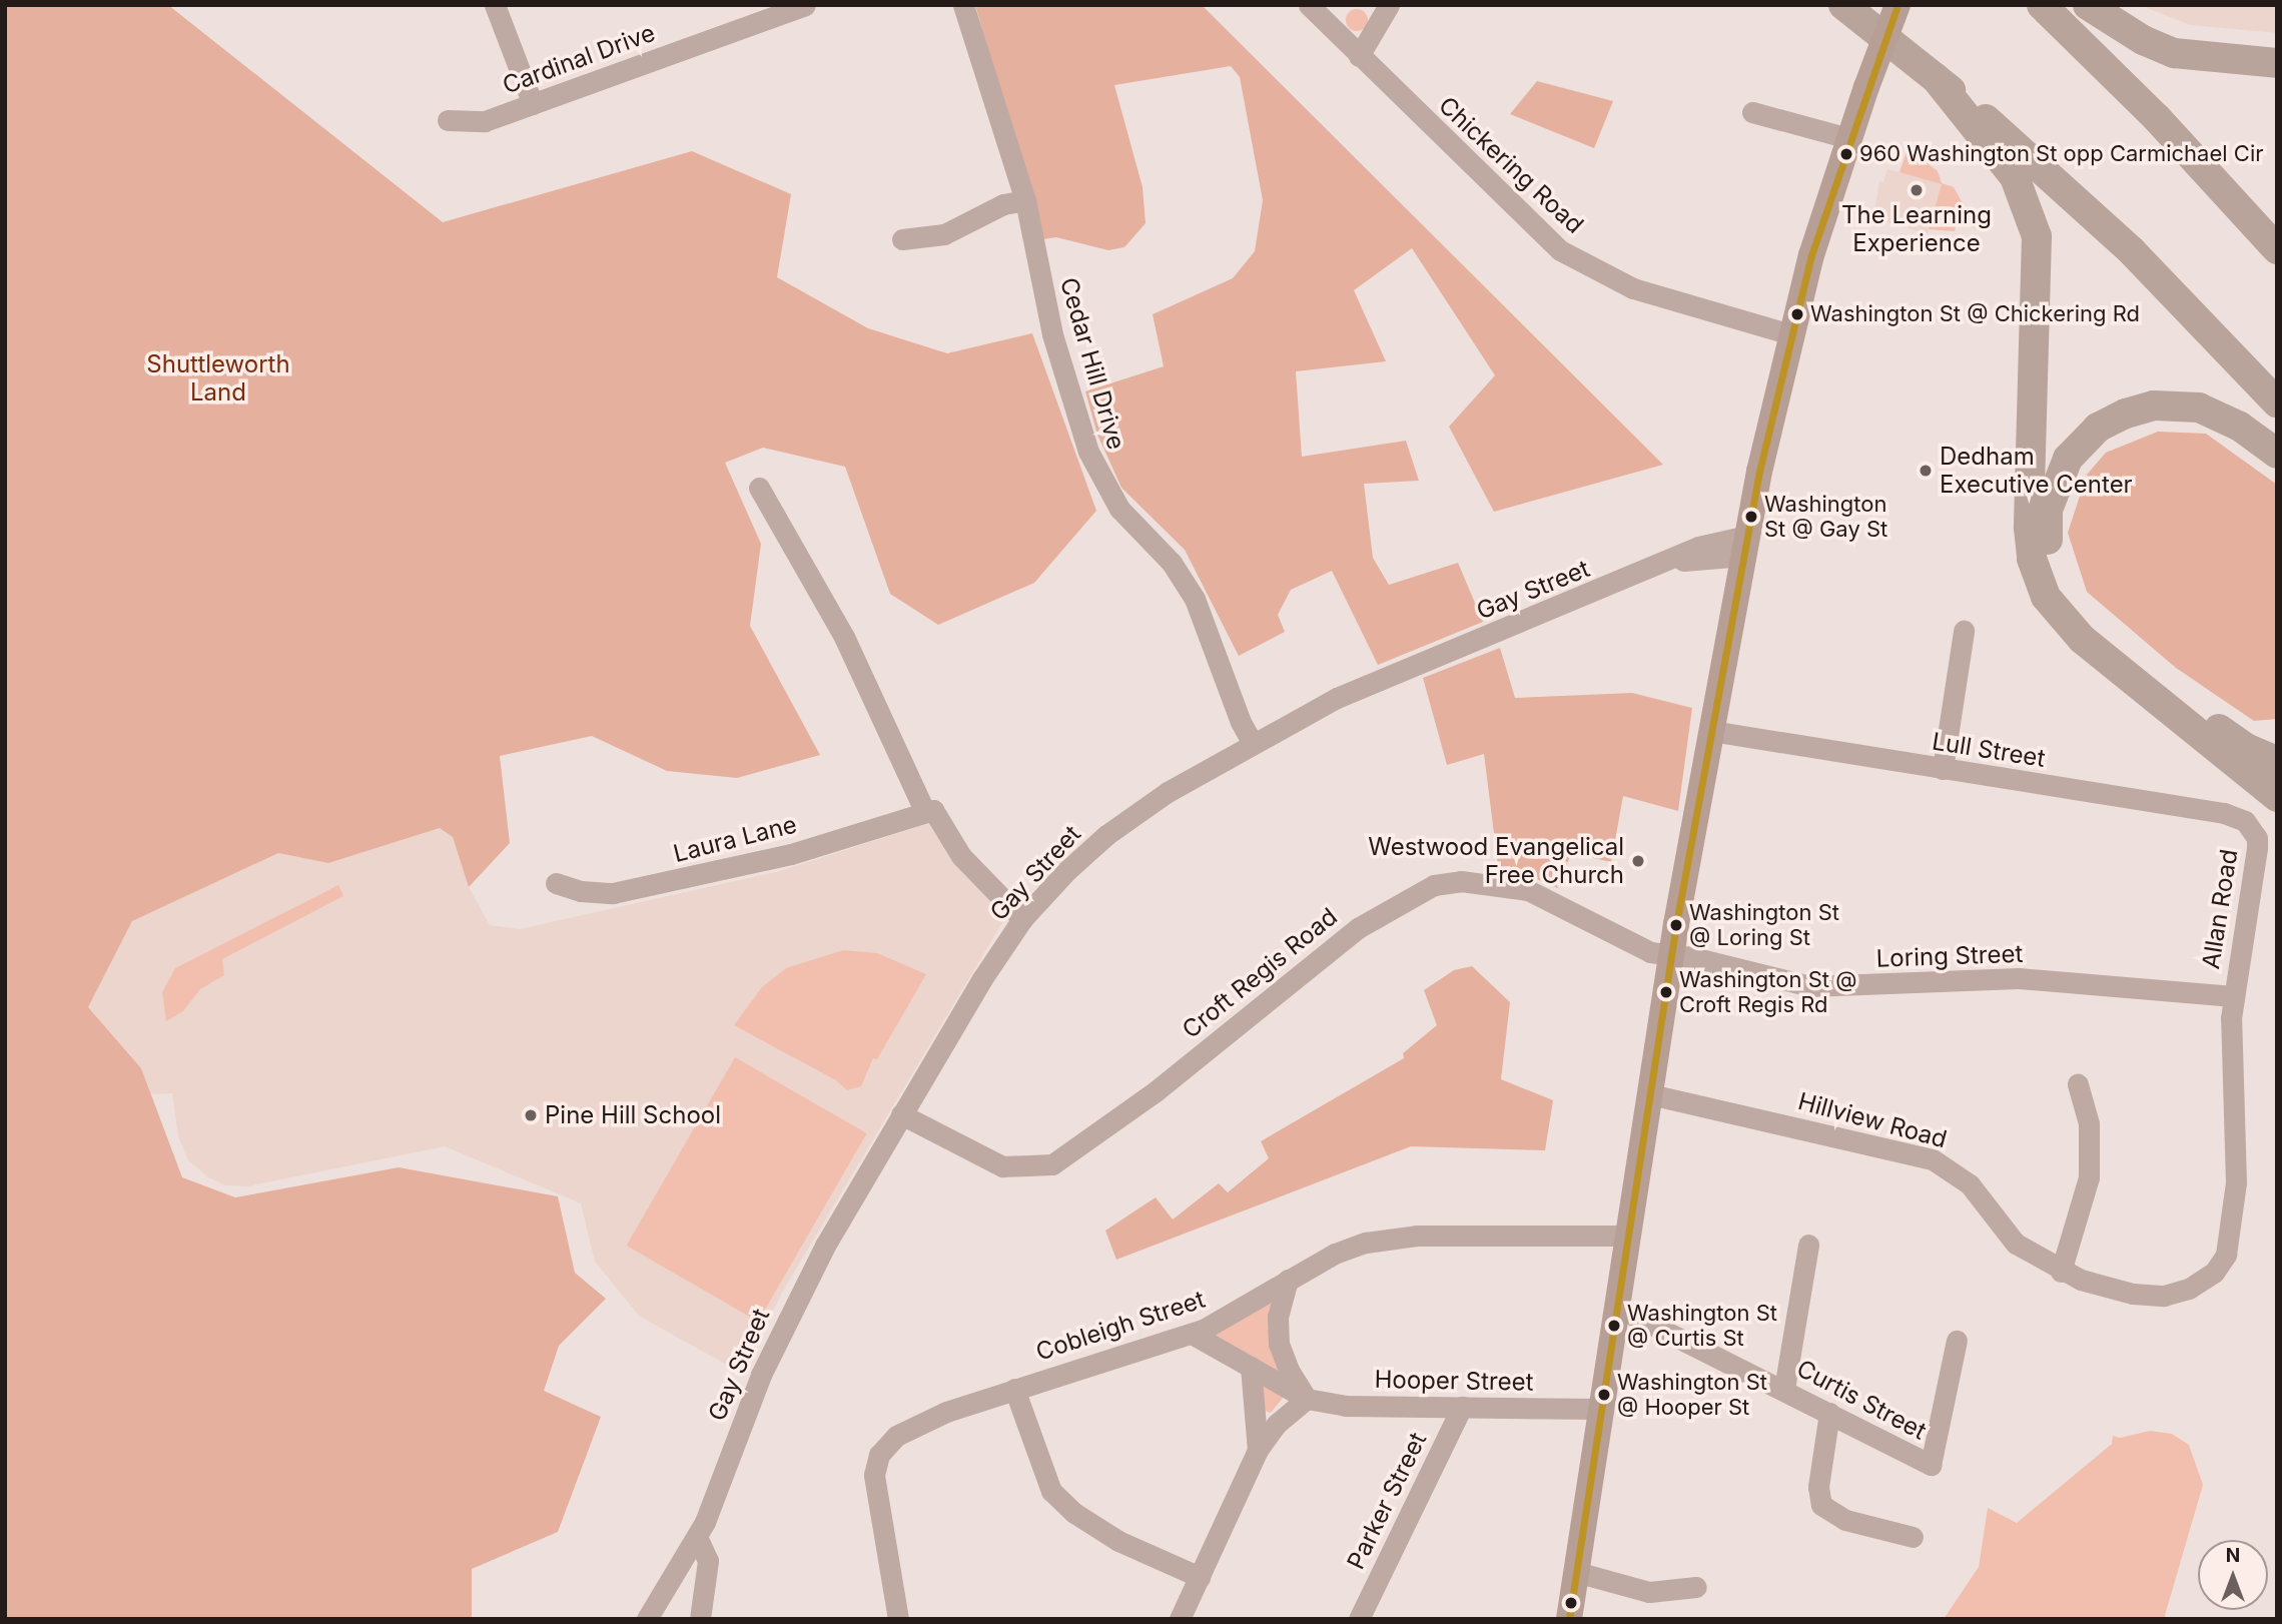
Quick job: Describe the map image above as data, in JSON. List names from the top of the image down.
{
  "streets": {
    "street": [
      "Cardinal Drive",
      "Chickering Road",
      "Cedar Hill Drive",
      "Gay Street",
      "Lull Street",
      "Laura Lane",
      "Allan Road",
      "Loring Street",
      "Croft Regis Road",
      "Hillview Road",
      "Cobleigh Street",
      "Hooper Street",
      "Curtis Street",
      "Parker Street"
    ]
  },
  "crossings": [
    ["Cedar Hill Drive", "Gay Street"],
    ["Gay Street", "Croft Regis Road"],
    ["Lull Street", "Allan Road"],
    ["Allan Road", "Loring Street"],
    ["Allan Road", "Hillview Road"],
    ["Loring Street", "Croft Regis Road"],
    ["Loring Street", "Hillview Road"],
    ["Cobleigh Street", "Hooper Street"],
    ["Hooper Street", "Parker Street"]
  ],
  "parks": ["Shuttleworth Land"],
  "places": [
    "960 Washington St opp Carmichael Cir",
    "The Learning Experience",
    "Washington St @ Chickering Rd",
    "Dedham Executive Center",
    "Washington St @ Gay St",
    "Westwood Evangelical Free Church",
    "Washington St @ Loring St",
    "Washington St @ Croft Regis Rd",
    "Pine Hill School",
    "Washington St @ Curtis St",
    "Washington St @ Hooper St"
  ],
  "north": "top"
}
